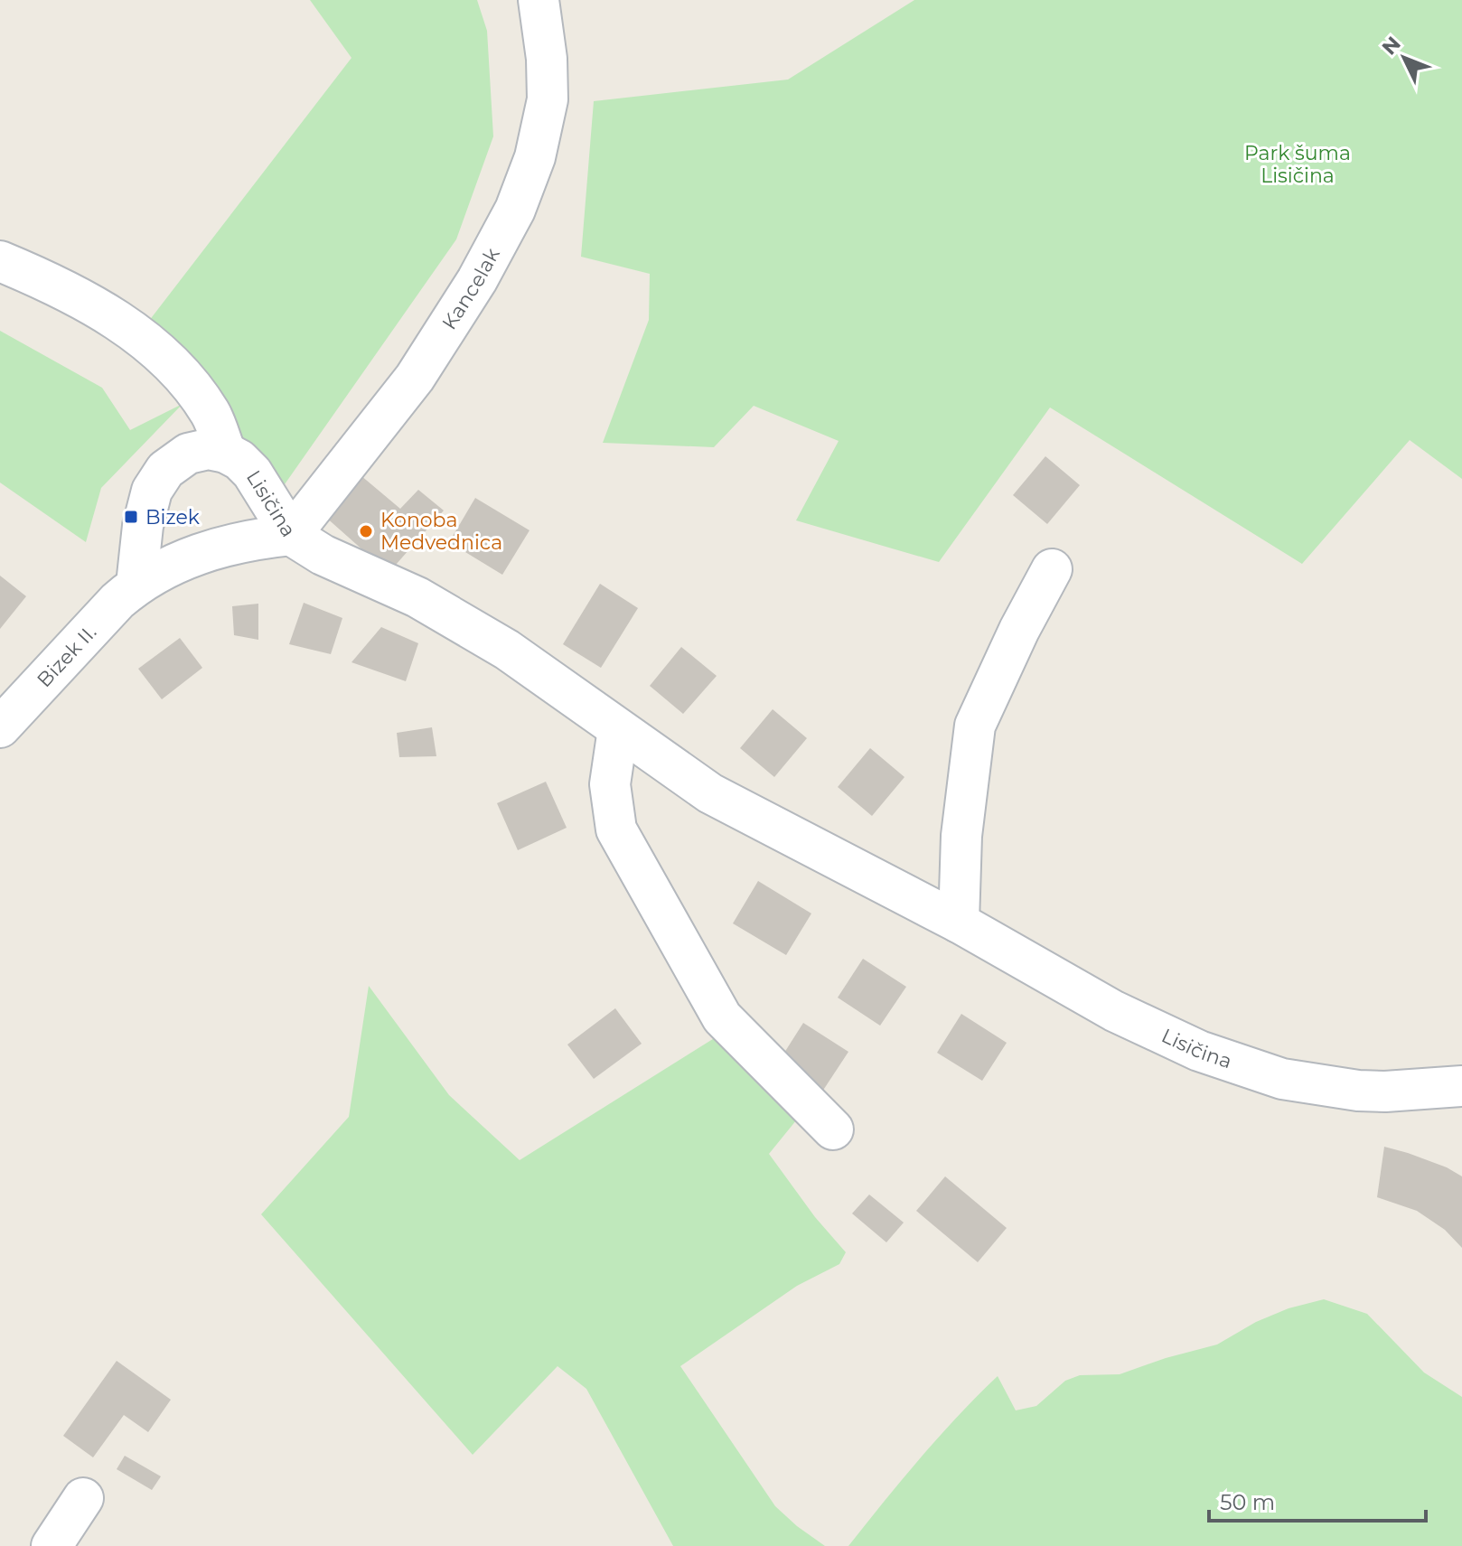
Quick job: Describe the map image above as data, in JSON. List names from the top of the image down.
{
  "streets": {
    "street": ["Kancelak", "Lisičina", "Bizek II."]
  },
  "crossings": [
    ["Kancelak", "Lisičina"],
    ["Kancelak", "Bizek II."],
    ["Lisičina", "Bizek II."]
  ],
  "parks": ["Park šuma Lisičina"],
  "places": {
    "transit": ["Bizek"],
    "other": ["Konoba Medvednica"]
  },
  "scale_bar": "50 m",
  "north": "top left"
}
